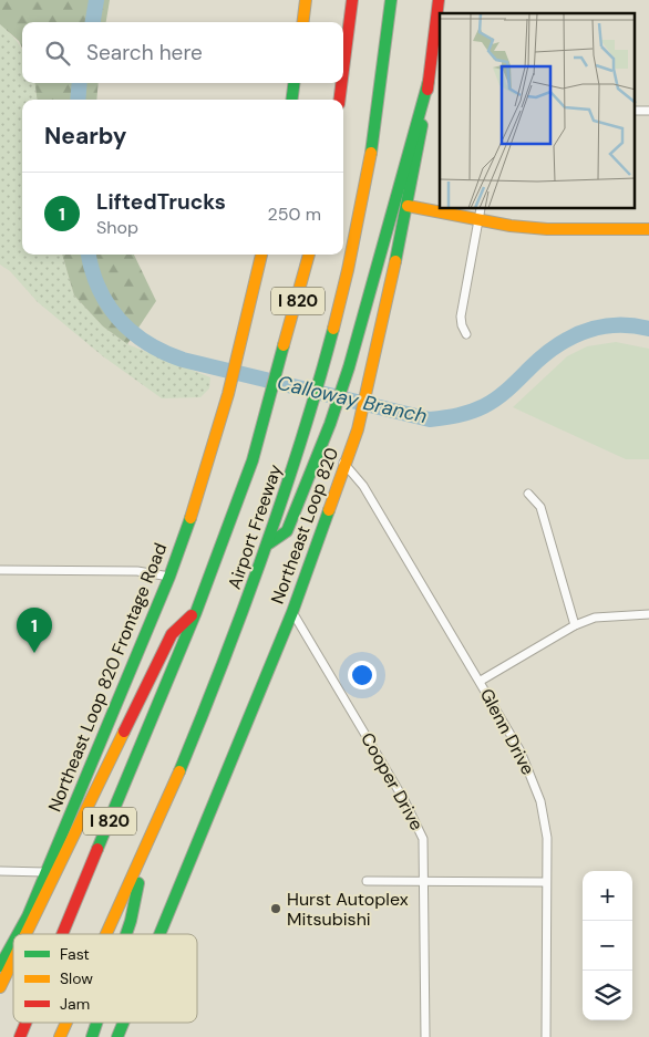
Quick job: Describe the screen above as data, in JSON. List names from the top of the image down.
{
  "streets": {
    "main road": [
      "I 820",
      "Northeast Loop 820",
      "Airport Freeway",
      "Northeast Loop 820 Frontage Road"
    ],
    "street": ["Glenn Drive", "Cooper Drive"]
  },
  "crossings": [
    ["Northeast Loop 820", "Glenn Drive"],
    ["Northeast Loop 820", "Cooper Drive"]
  ],
  "water": ["Calloway Branch"],
  "places": ["Hurst Autoplex Mitsubishi"],
  "legend": ["Fast", "Slow", "Jam"],
  "page": {
    "search": "Search here",
    "heading": "Nearby",
    "list": [
      {
        "mark": "1",
        "name": "LiftedTrucks",
        "note": "Shop",
        "value": "250 m"
      }
    ],
    "pins": "1",
    "map_buttons": ["+", "−"]
  }
}
